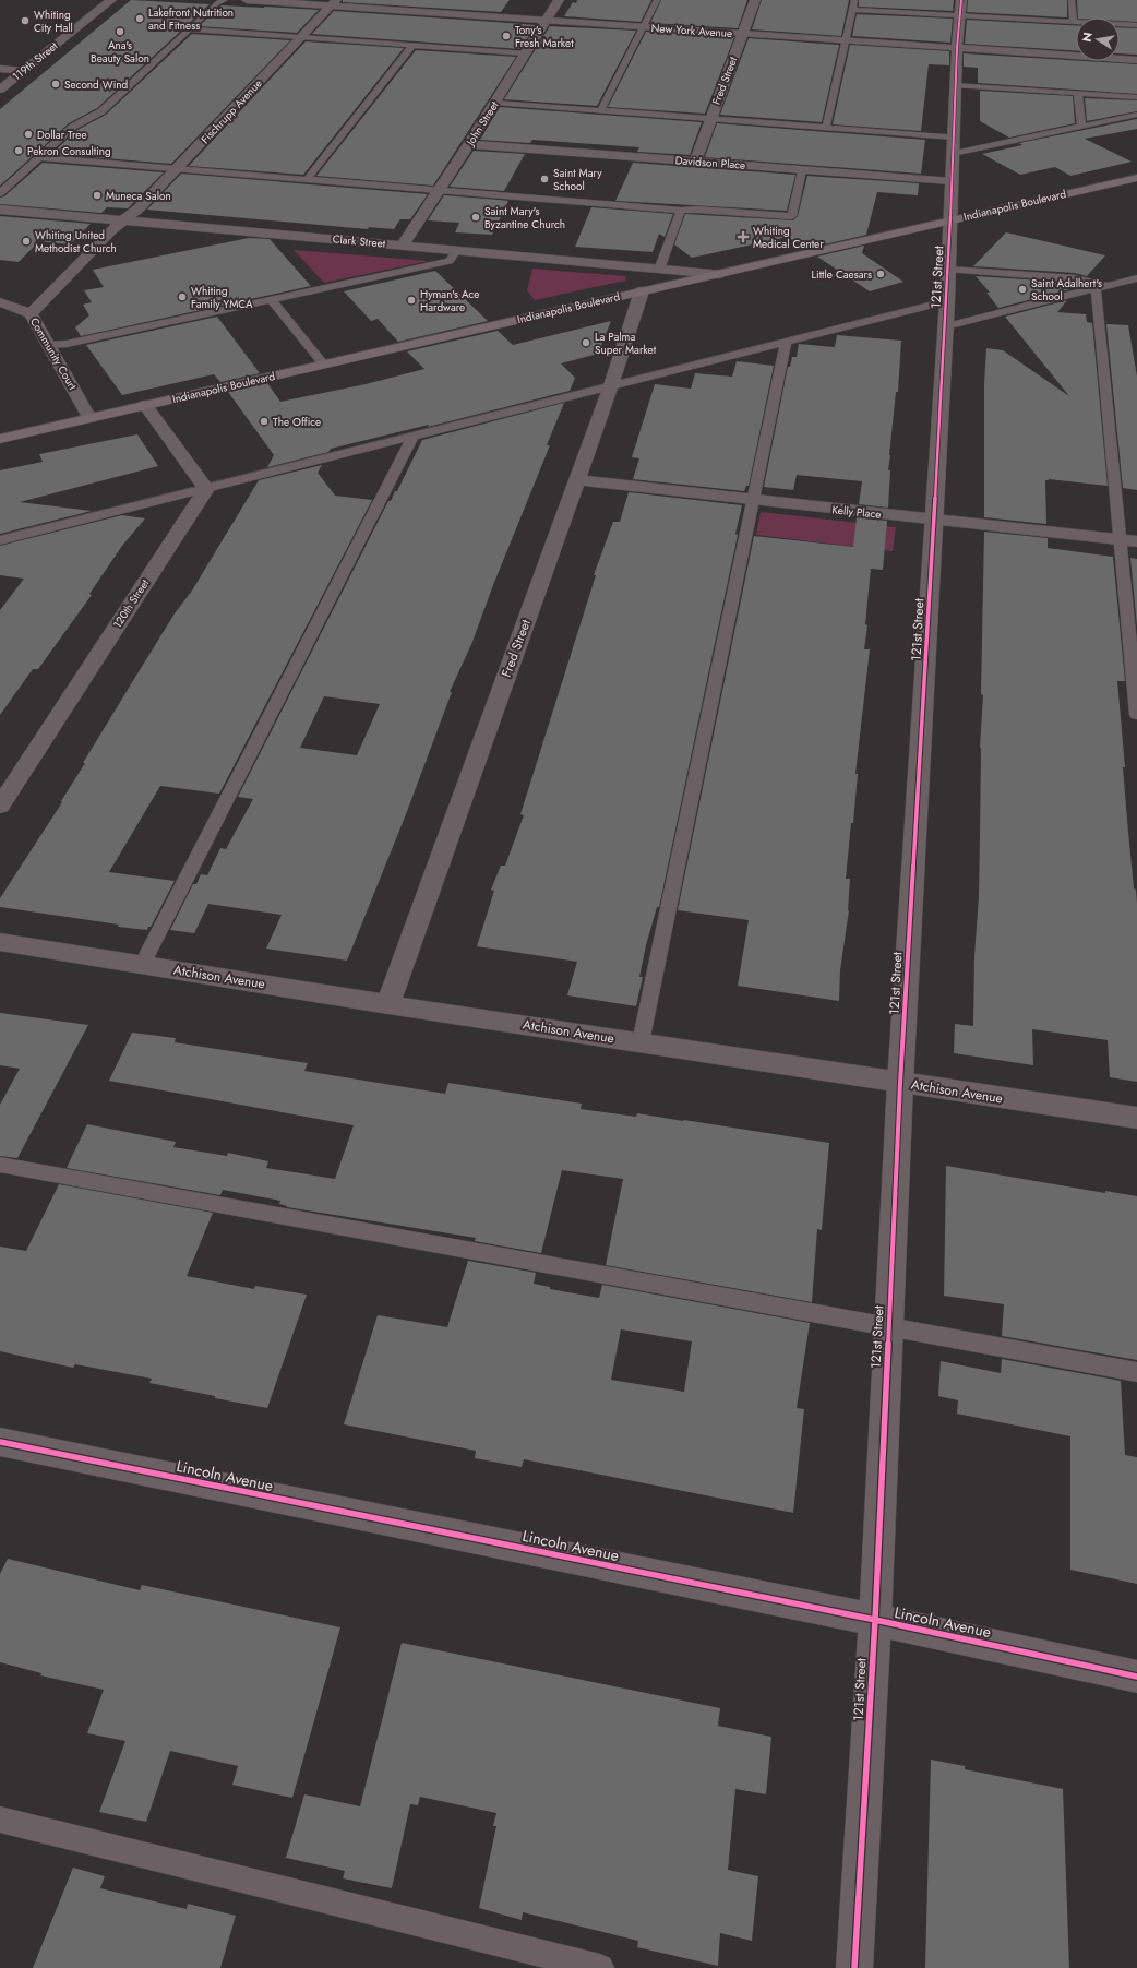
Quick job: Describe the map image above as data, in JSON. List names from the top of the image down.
{
  "streets": {
    "main road": ["Indianapolis Boulevard"],
    "street": [
      "New York Avenue",
      "119th Street",
      "Fred Street",
      "Fischrupp Avenue",
      "John Street",
      "Davidson Place",
      "Clark Street",
      "121st Street",
      "Community Court",
      "Kelly Place",
      "120th Street",
      "Atchison Avenue",
      "Lincoln Avenue"
    ]
  },
  "crossings": [
    ["New York Avenue", "Fred Street"],
    ["New York Avenue", "Fischrupp Avenue"],
    ["New York Avenue", "John Street"],
    ["New York Avenue", "121st Street"],
    ["Fred Street", "Davidson Place"],
    ["Fred Street", "Indianapolis Boulevard"],
    ["Fred Street", "Kelly Place"],
    ["Fred Street", "Atchison Avenue"],
    ["Fischrupp Avenue", "Clark Street"],
    ["Fischrupp Avenue", "Community Court"],
    ["John Street", "Davidson Place"],
    ["John Street", "Clark Street"],
    ["Davidson Place", "121st Street"],
    ["Indianapolis Boulevard", "Clark Street"],
    ["Indianapolis Boulevard", "121st Street"],
    ["Indianapolis Boulevard", "Community Court"],
    ["Clark Street", "Community Court"],
    ["121st Street", "Kelly Place"],
    ["121st Street", "Atchison Avenue"],
    ["121st Street", "Lincoln Avenue"]
  ],
  "places": {
    "other": [
      "Lakefront Nutrition and Fitness",
      "Whiting City Hall",
      "Ana's Beauty Salon",
      "Tony's Fresh Market",
      "Second Wind",
      "Dollar Tree",
      "Pekron Consulting",
      "Saint Mary School",
      "Muneca Salon",
      "Saint Mary's Byzantine Church",
      "Whiting United Methodist Church",
      "Little Caesars",
      "Saint Adalhert's School",
      "Whiting Family YMCA",
      "Hyman's Ace Hardware",
      "La Palma Super Market",
      "The Office"
    ],
    "health": ["Whiting Medical Center"]
  },
  "north": "left"
}
